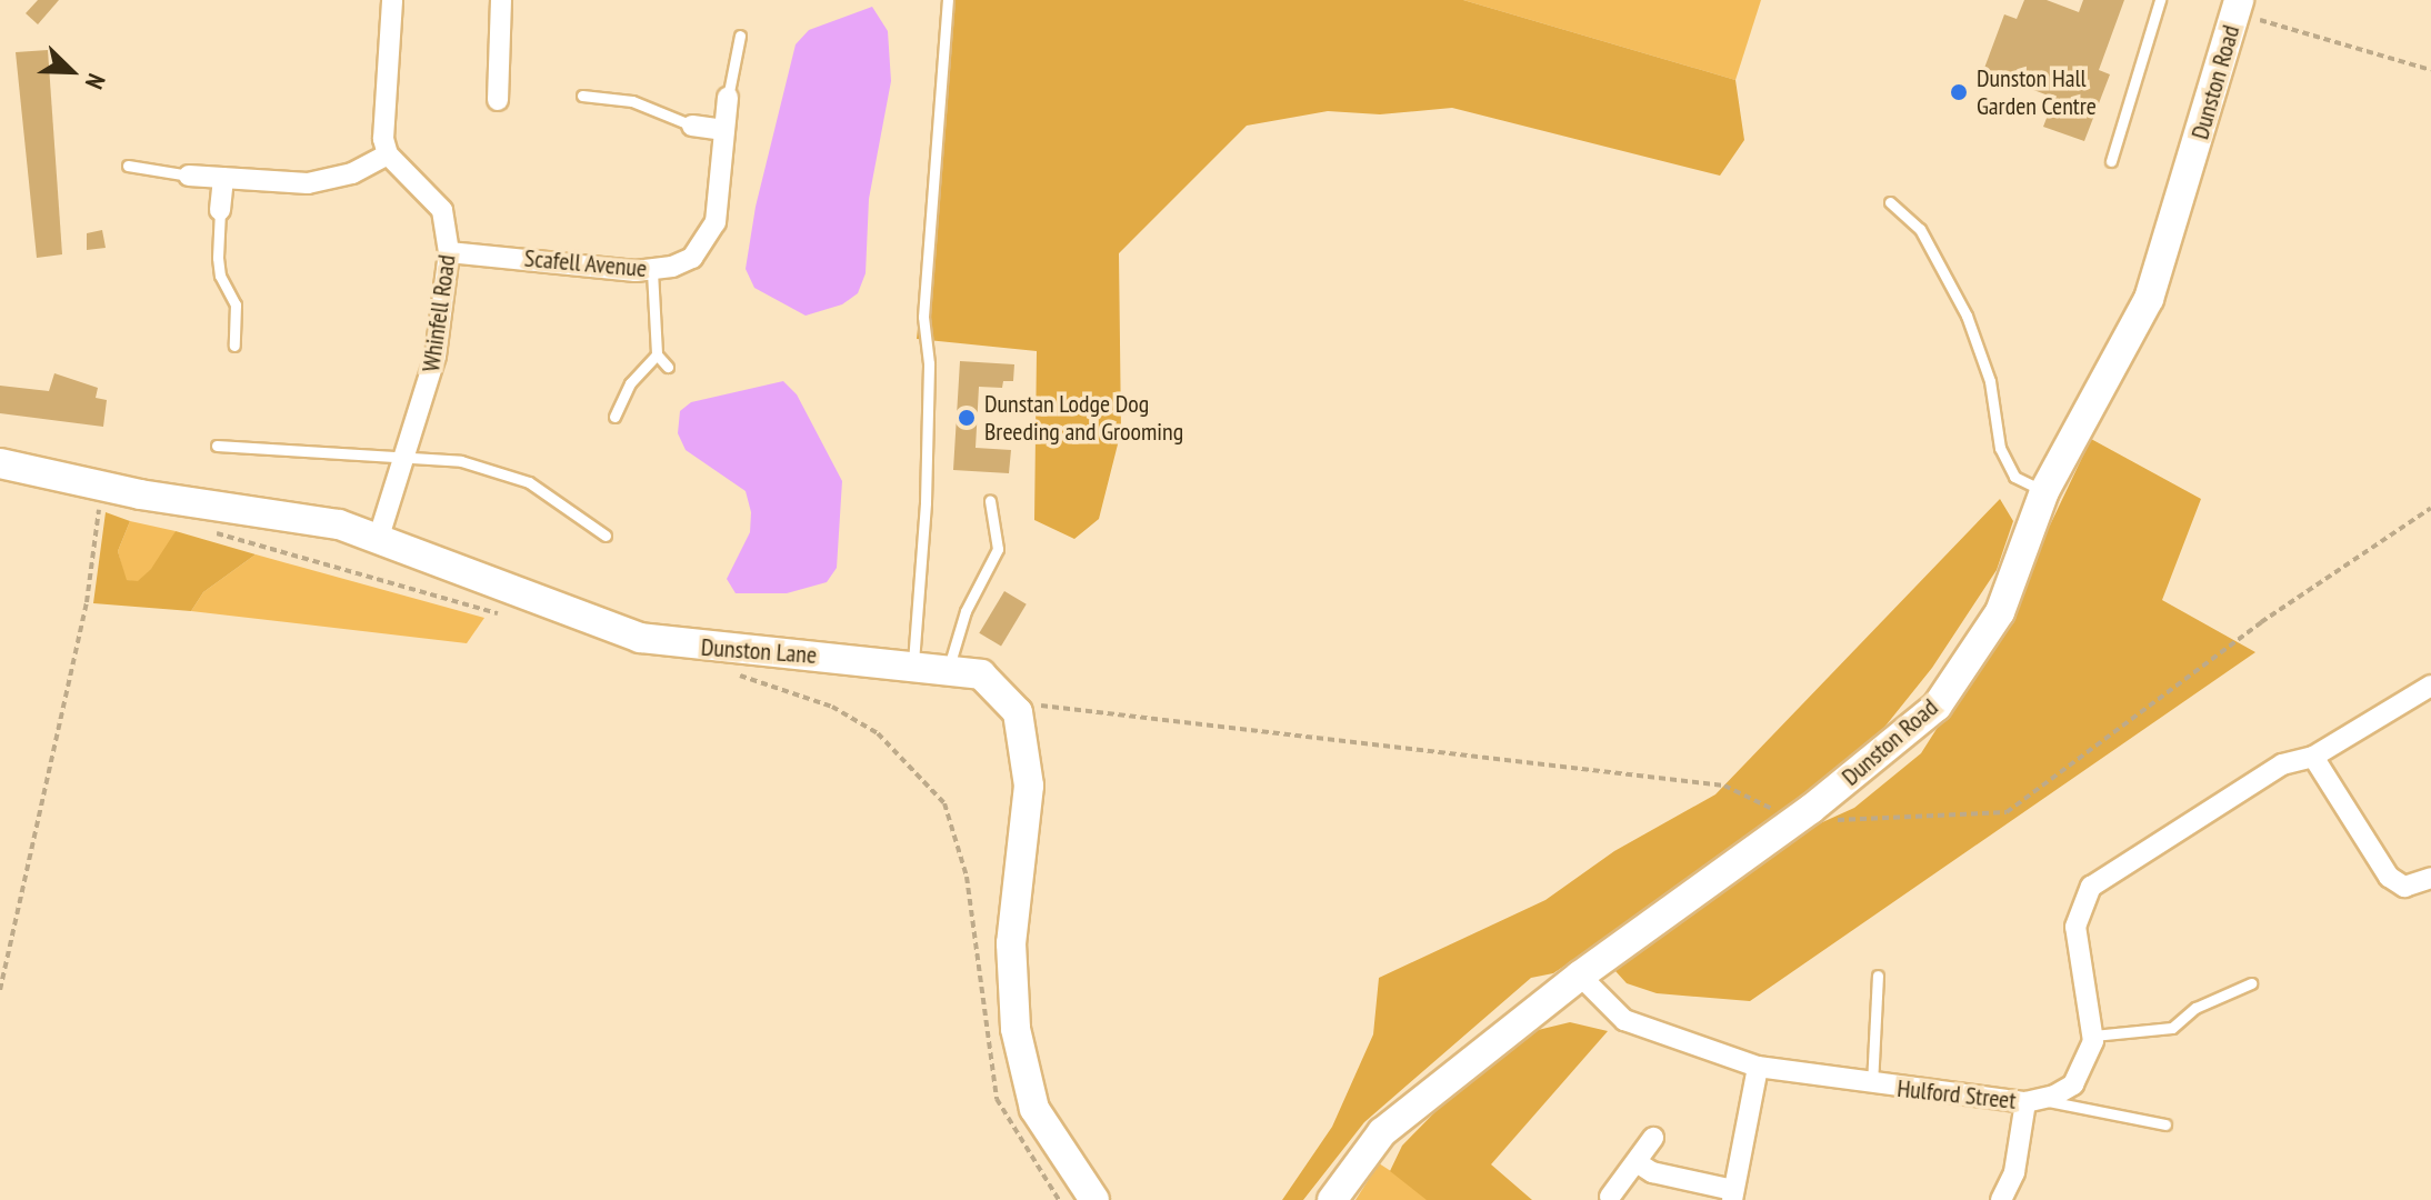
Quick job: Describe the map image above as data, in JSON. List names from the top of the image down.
{
  "streets": {
    "street": [
      "Dunston Road",
      "Scafell Avenue",
      "Whinfell Road",
      "Dunston Lane",
      "Hulford Street"
    ]
  },
  "crossings": [
    ["Dunston Road", "Hulford Street"],
    ["Scafell Avenue", "Whinfell Road"],
    ["Whinfell Road", "Dunston Lane"]
  ],
  "places": ["Dunston Hall Garden Centre", "Dunstan Lodge Dog Breeding and Grooming"],
  "north": "bottom right"
}
